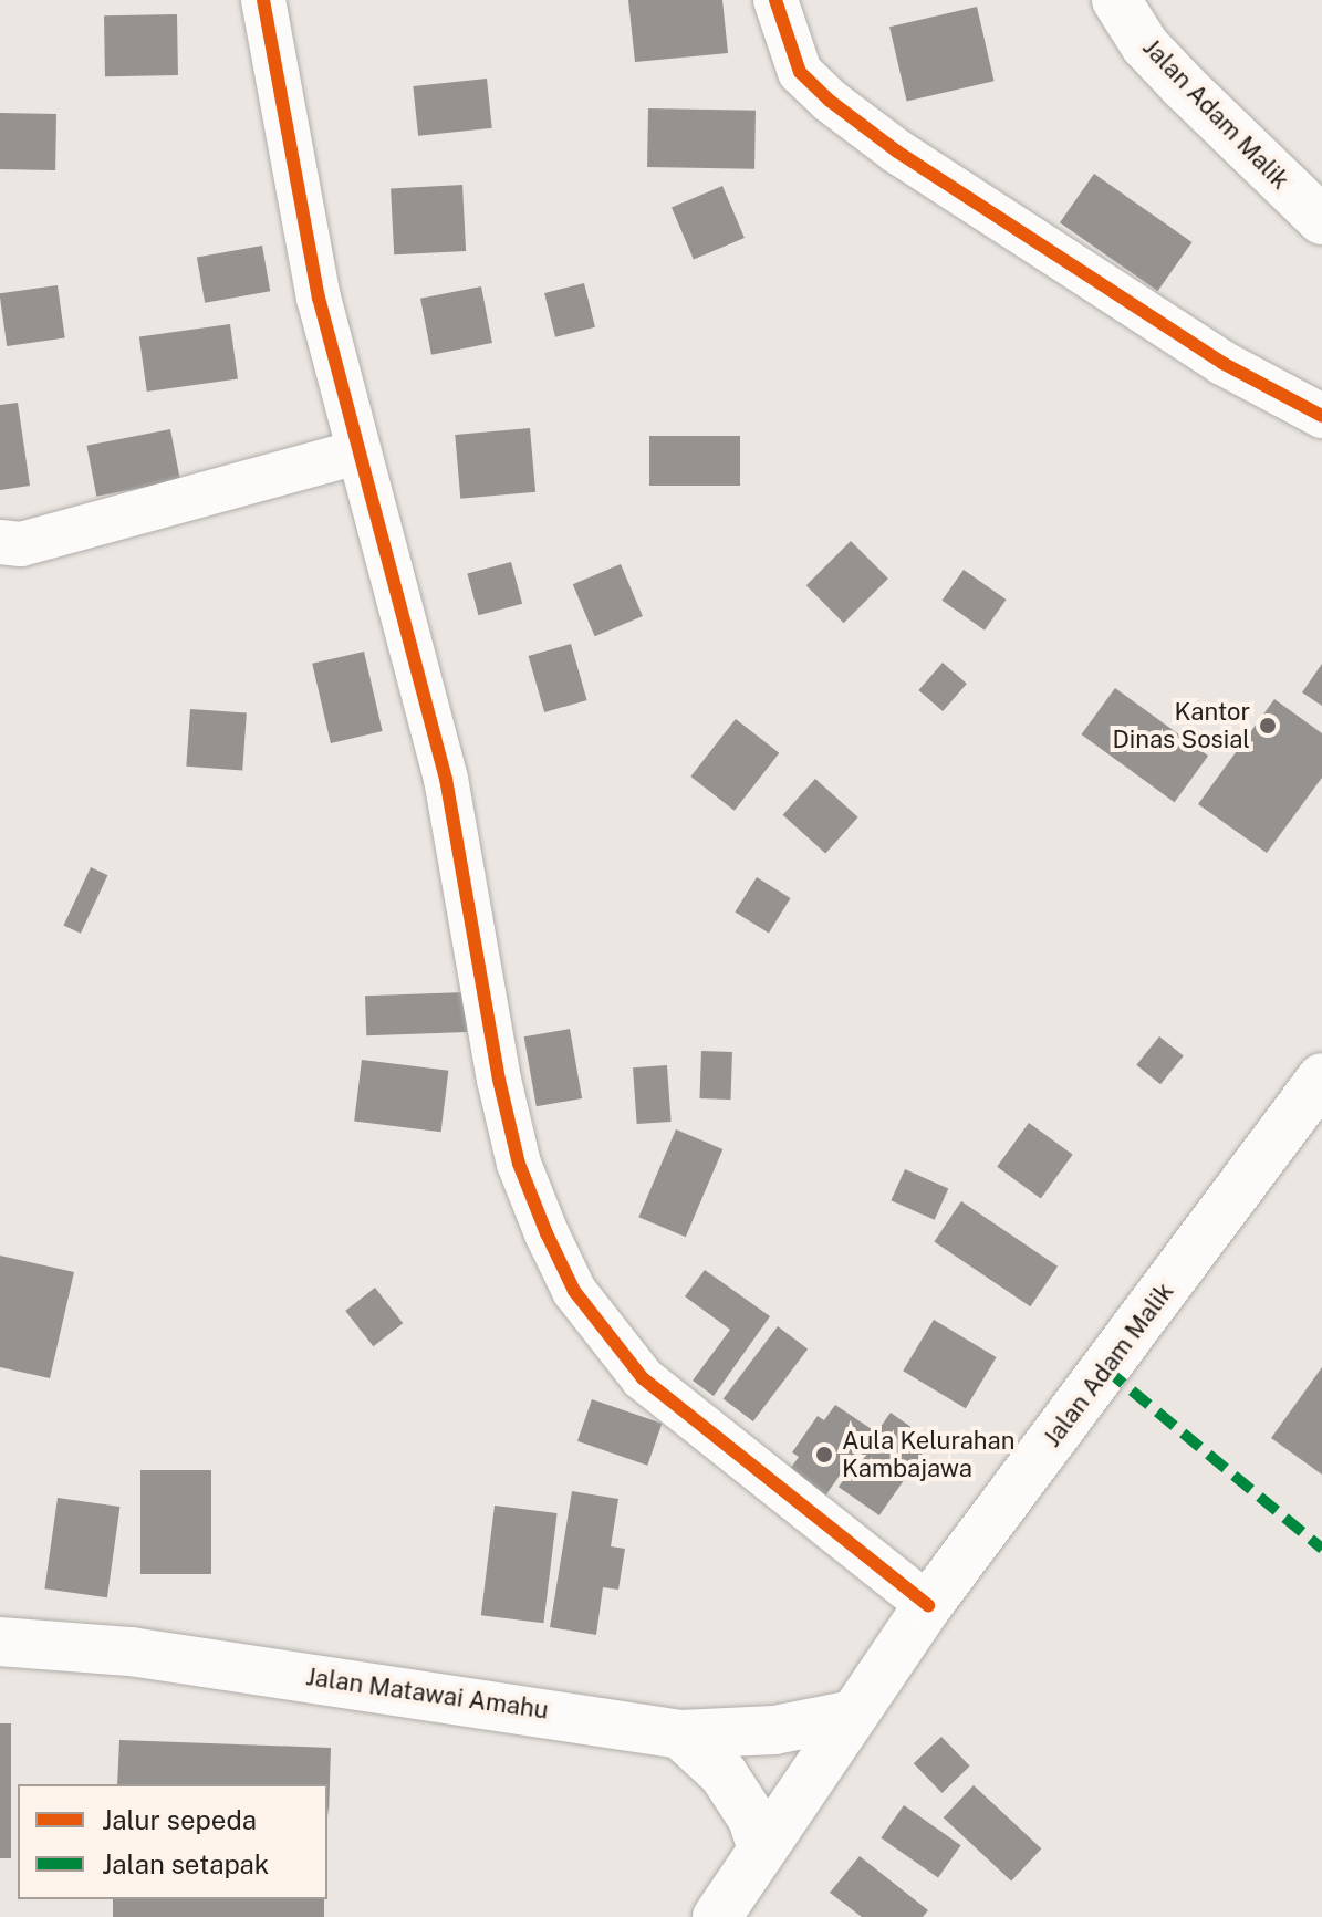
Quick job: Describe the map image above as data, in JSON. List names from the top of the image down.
{
  "streets": {
    "highway": ["Jalan Adam Malik", "Jalan Matawai Amahu"]
  },
  "crossings": [
    ["Jalan Adam Malik", "Jalan Matawai Amahu"]
  ],
  "places": ["Kantor Dinas Sosial", "Aula Kelurahan Kambajawa"],
  "legend": ["Jalur sepeda", "Jalan setapak"]
}
